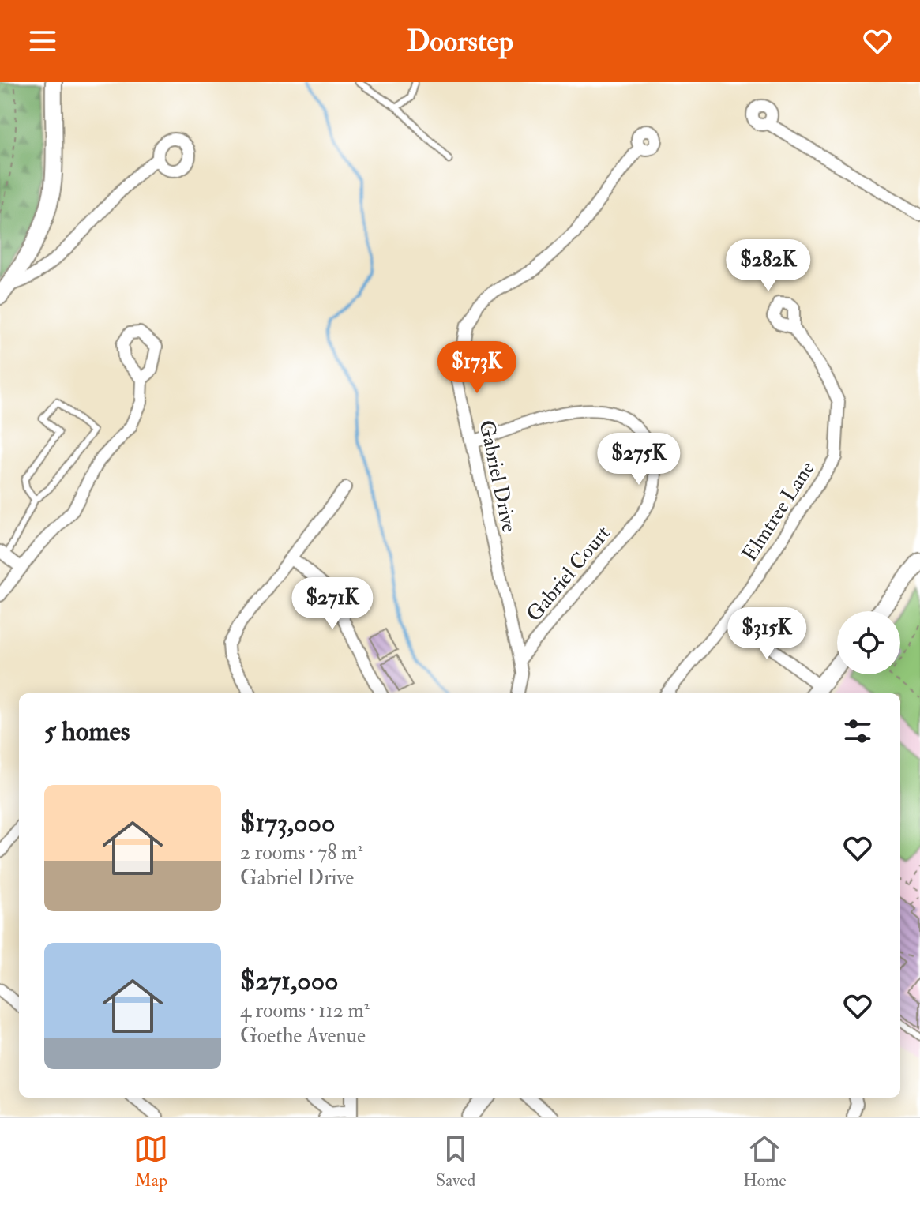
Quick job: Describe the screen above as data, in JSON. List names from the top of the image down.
{
  "streets": {
    "street": ["Gabriel Drive", "Elmtree Lane", "Gabriel Court"]
  },
  "crossings": [
    ["Gabriel Drive", "Gabriel Court"]
  ],
  "page": {
    "header": "Doorstep",
    "price": [
      "$282K",
      "$173K",
      "$275K",
      "$271K",
      "$315K"
    ],
    "heading": "5 homes",
    "list": [
      {
        "name": "$173,000",
        "note": "2 rooms · 78 m² · Gabriel Drive"
      },
      {
        "name": "$271,000",
        "note": "4 rooms · 112 m² · Goethe Avenue"
      }
    ],
    "tabs": ["Map", "Saved", "Home"]
  }
}
